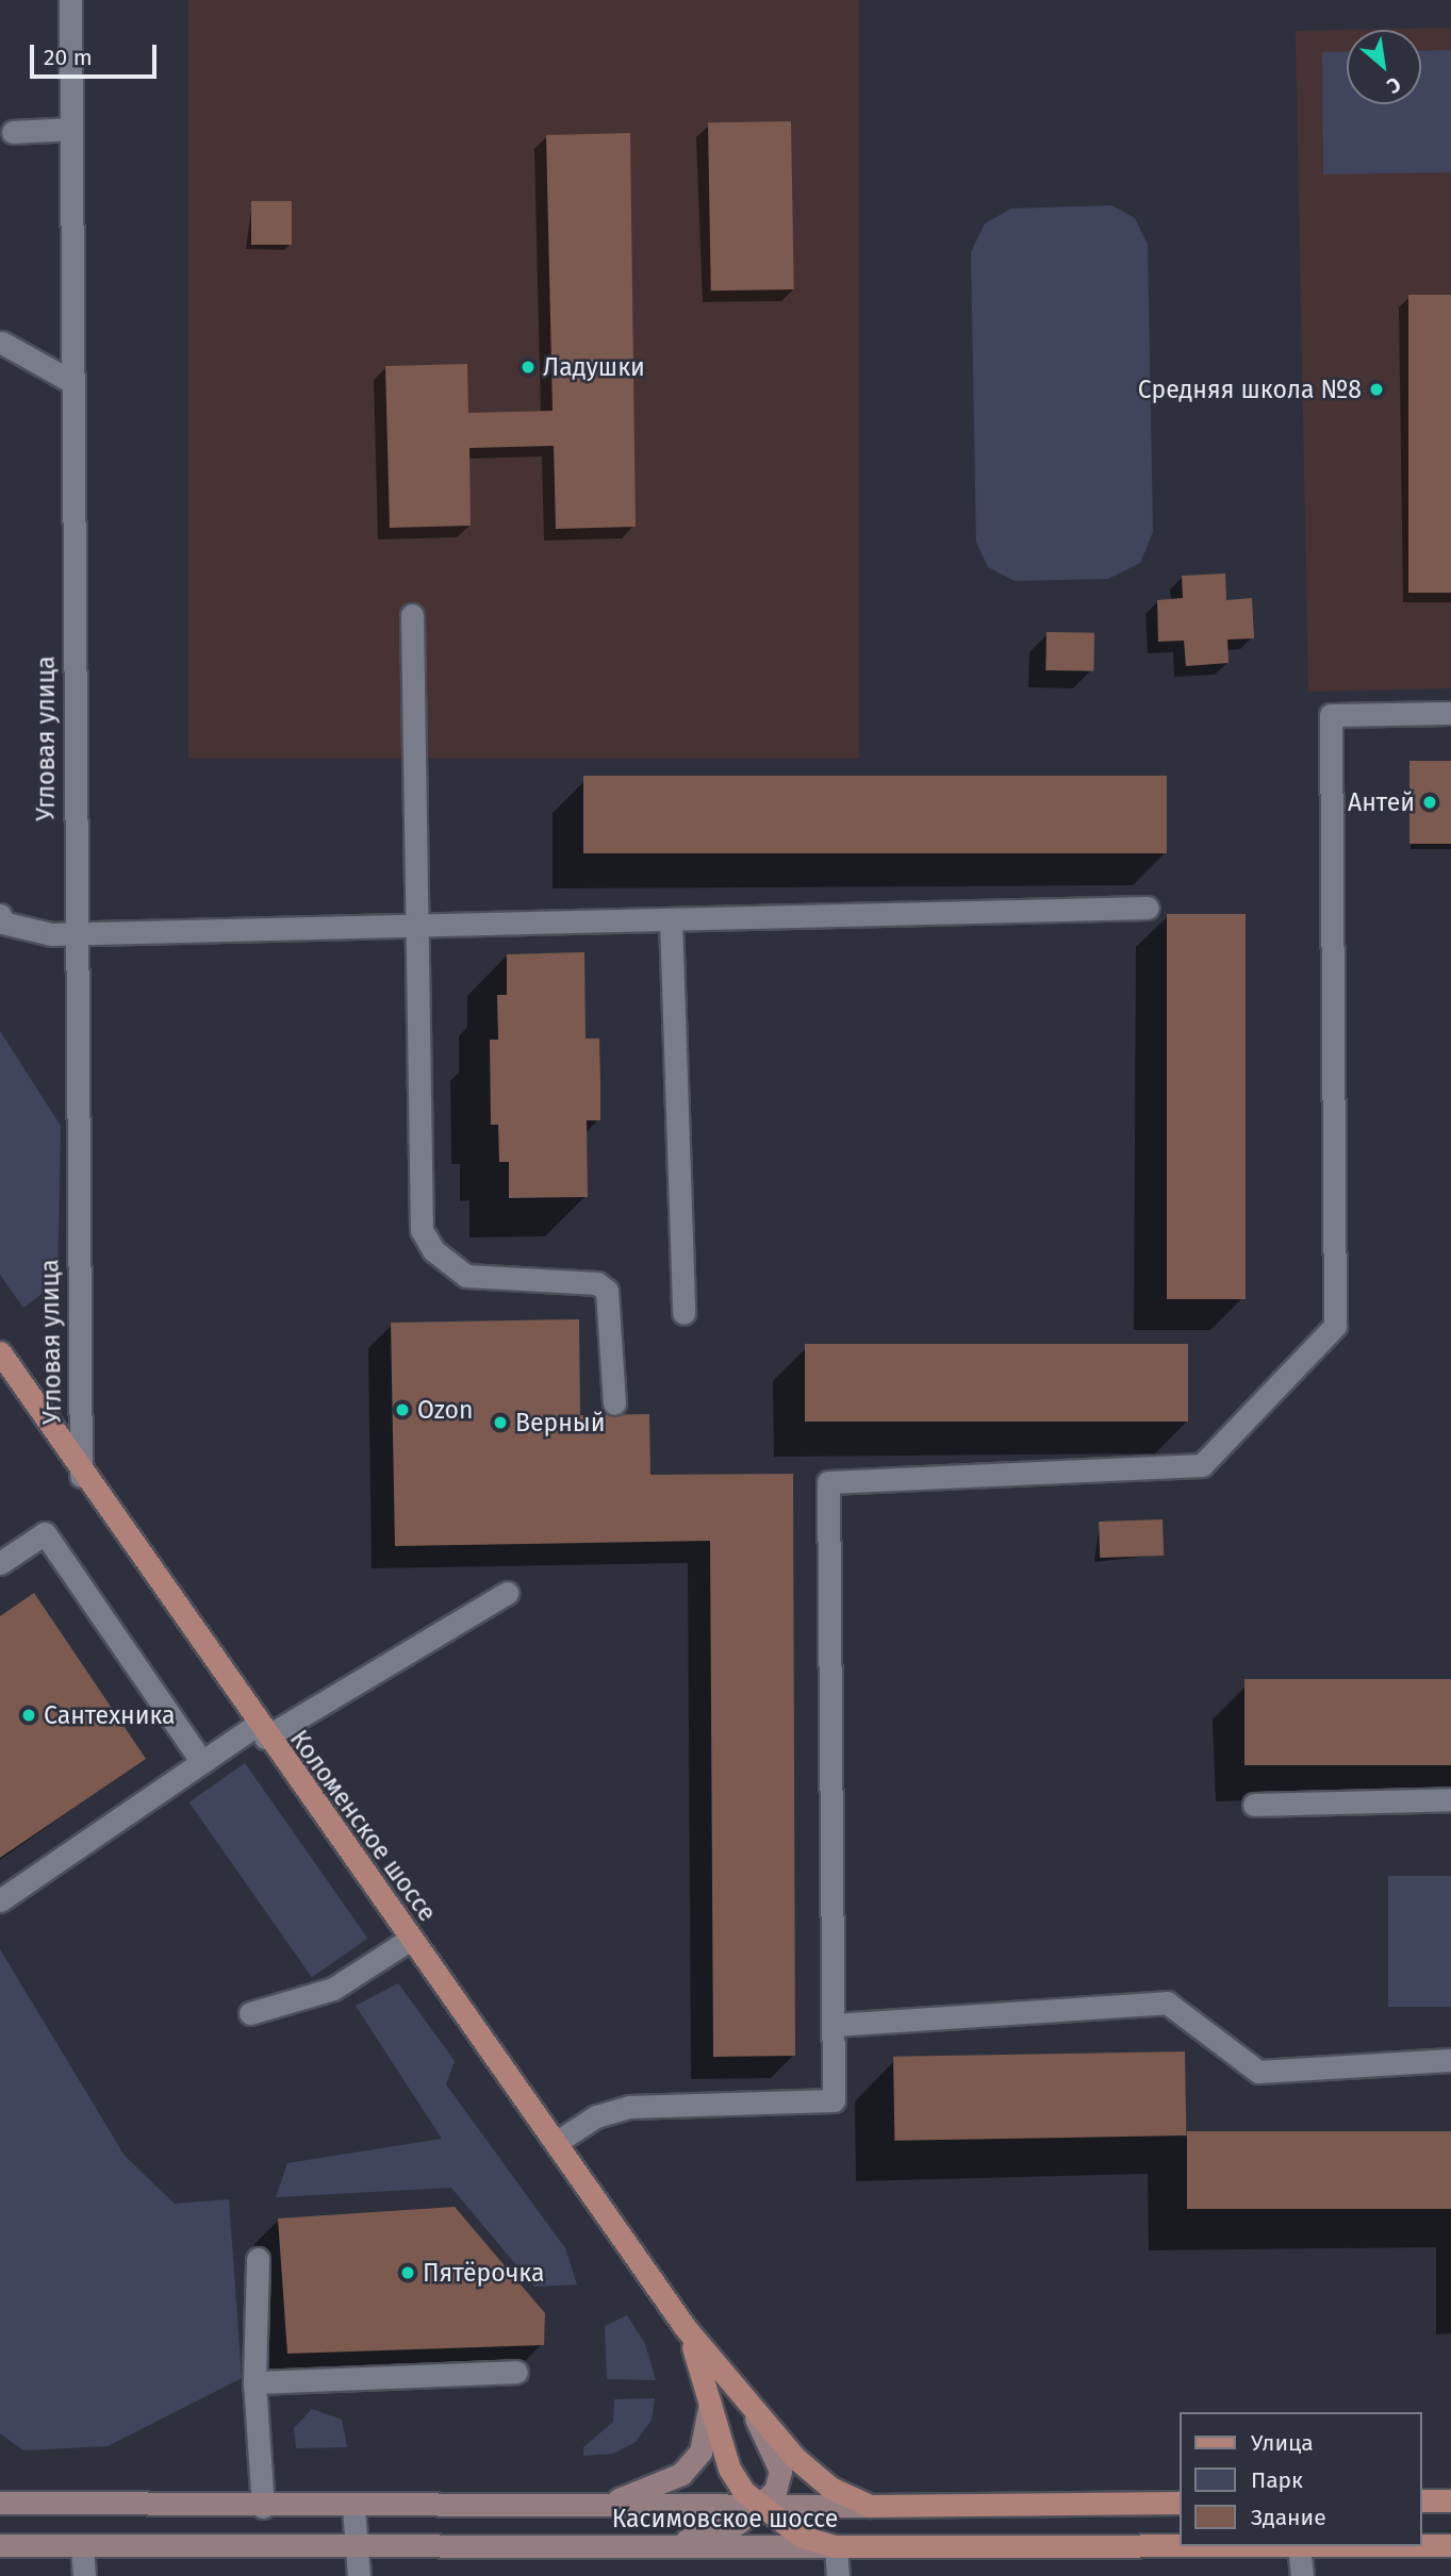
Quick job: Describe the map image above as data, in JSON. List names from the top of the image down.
{
  "streets": {
    "main road": ["Коломенское шоссе", "Касимовское шоссе"],
    "street": ["Угловая улица"]
  },
  "crossings": [
    ["Угловая улица", "Коломенское шоссе"],
    ["Коломенское шоссе", "Касимовское шоссе"]
  ],
  "places": [
    "Ладушки",
    "Средняя школа №8",
    "Антей",
    "Ozon",
    "Верный",
    "Сантехника",
    "Пятёрочка"
  ],
  "legend": ["Улица", "Парк", "Здание"],
  "scale_bar": "20 m",
  "north": "bottom right"
}
